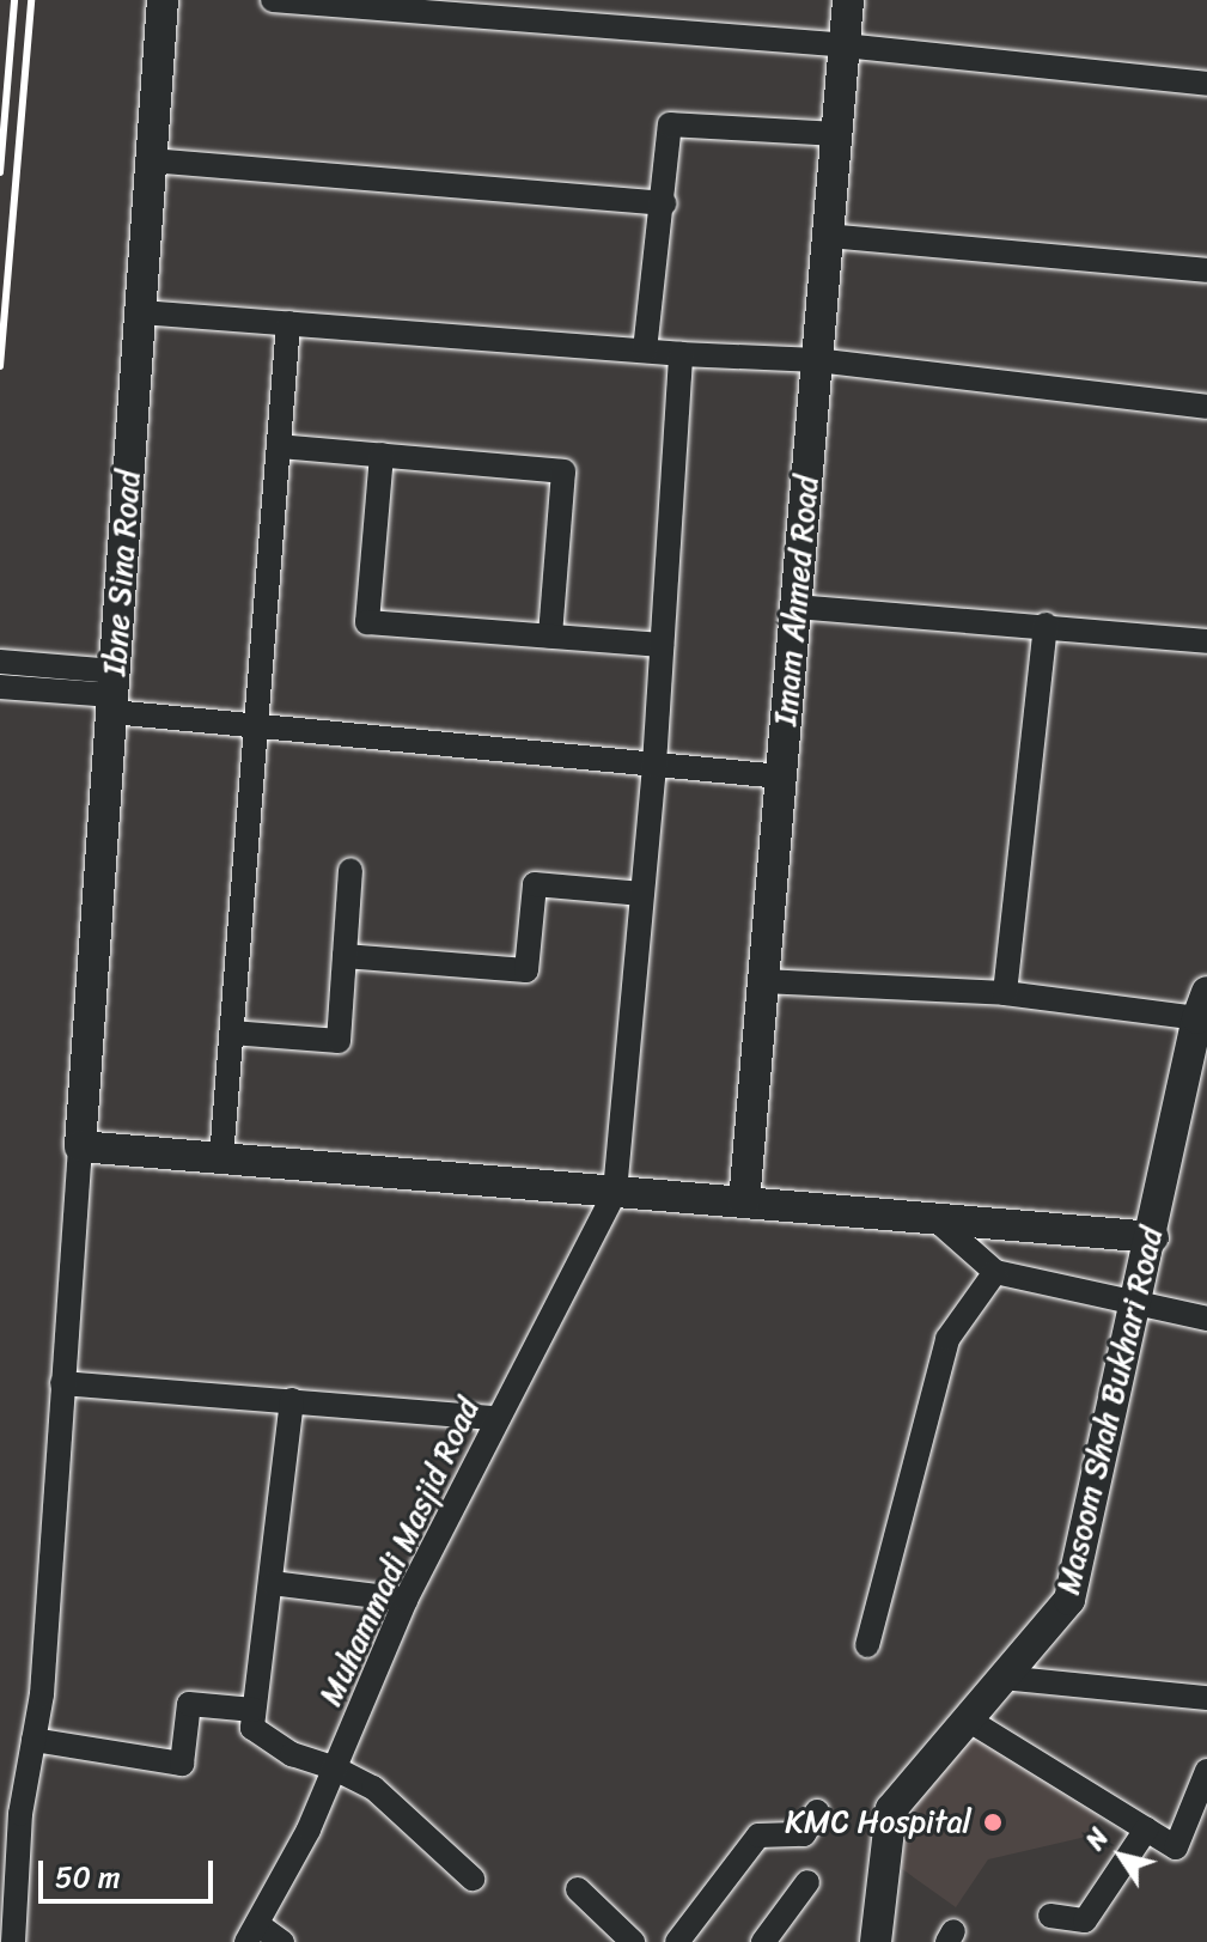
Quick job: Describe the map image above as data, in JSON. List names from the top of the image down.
{
  "streets": {
    "street": [
      "Ibne Sina Road",
      "Imam Ahmed Road",
      "Masoom Shah Bukhari Road",
      "Muhammadi Masjid Road"
    ]
  },
  "places": ["KMC Hospital"],
  "scale_bar": "50 m",
  "north": "top left"
}
